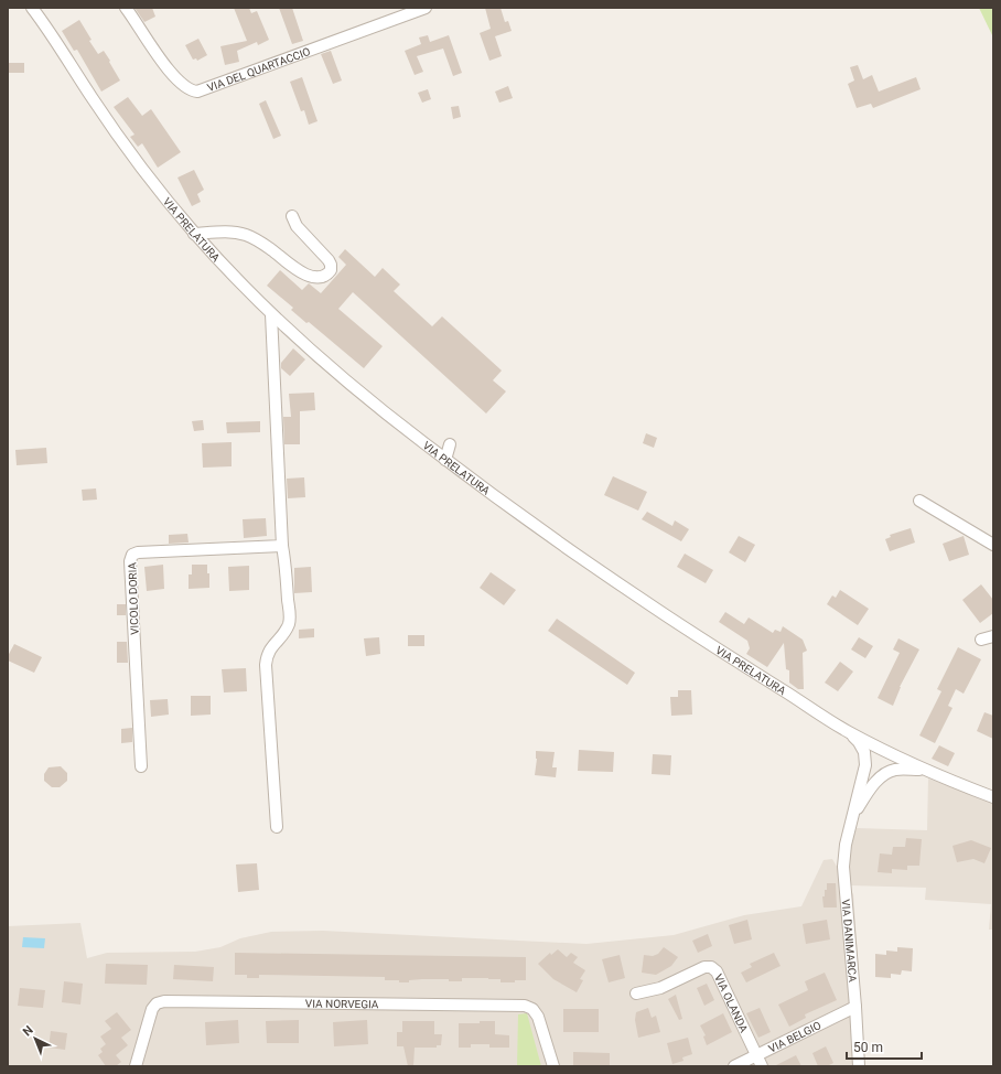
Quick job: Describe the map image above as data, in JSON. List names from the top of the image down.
{
  "streets": {
    "street": [
      "VIA DEL QUARTACCIO",
      "VIA PRELATURA",
      "VICOLO DORIA",
      "VIA DANIMARCA",
      "VIA NORVEGIA",
      "VIA OLANDA",
      "VIA BELGIO"
    ]
  },
  "crossings": [
    ["VIA PRELATURA", "VIA DANIMARCA"],
    ["VIA DANIMARCA", "VIA BELGIO"],
    ["VIA OLANDA", "VIA BELGIO"]
  ],
  "scale_bar": "50 m",
  "north": "top left"
}
